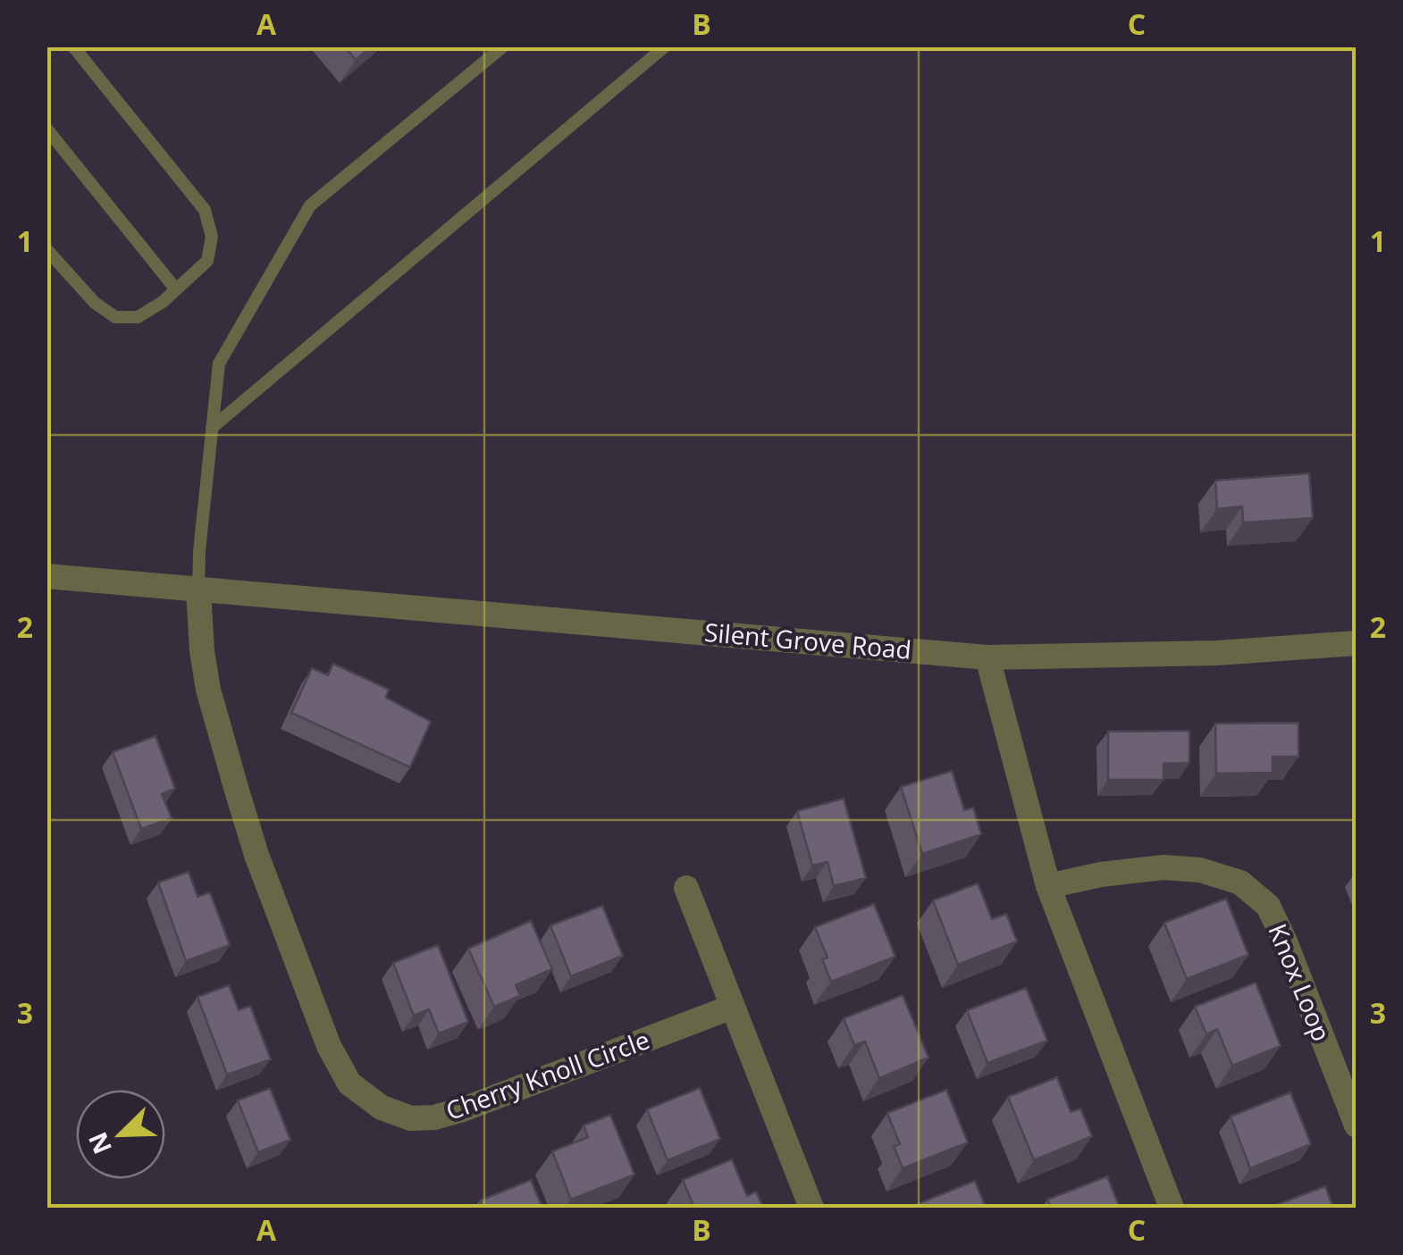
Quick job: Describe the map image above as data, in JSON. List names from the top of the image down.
{
  "streets": {
    "street": ["Silent Grove Road", "Knox Loop", "Cherry Knoll Circle"]
  },
  "crossings": [
    ["Silent Grove Road", "Cherry Knoll Circle"]
  ],
  "north": "bottom left",
  "grid": {
    "columns": ["A", "B", "C"],
    "rows": ["1", "2", "3"]
  }
}
